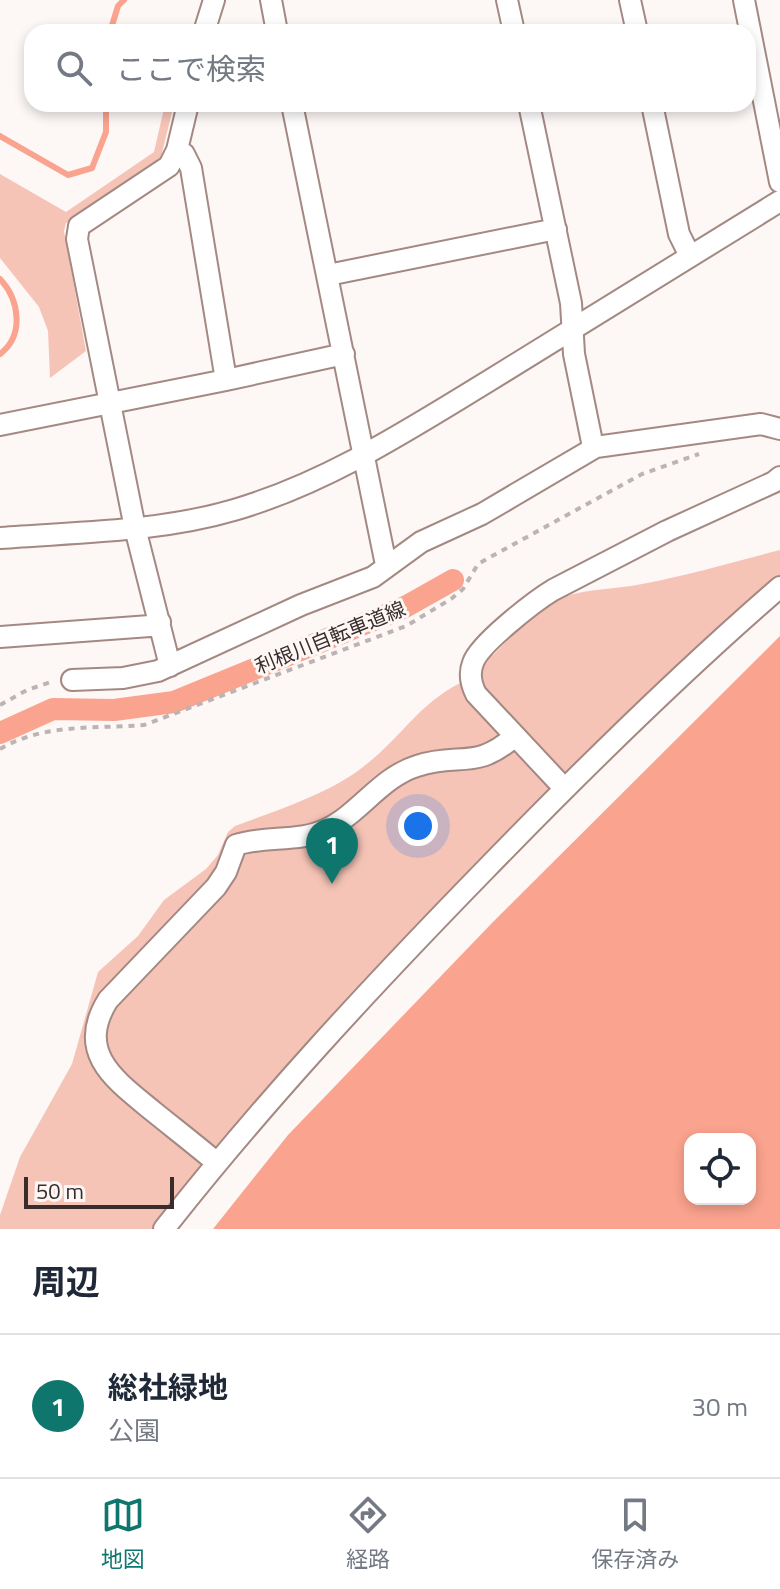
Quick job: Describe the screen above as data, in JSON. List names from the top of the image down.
{
  "streets": {
    "path": ["利根川自転車道線"]
  },
  "scale_bar": "50 m",
  "page": {
    "search": "ここで検索",
    "pins": "1",
    "scale": "50 m",
    "heading": "周辺",
    "list": [
      {
        "mark": "1",
        "name": "総社緑地",
        "note": "公園",
        "value": "30 m"
      }
    ],
    "nav": ["地図", "経路", "保存済み"]
  }
}
